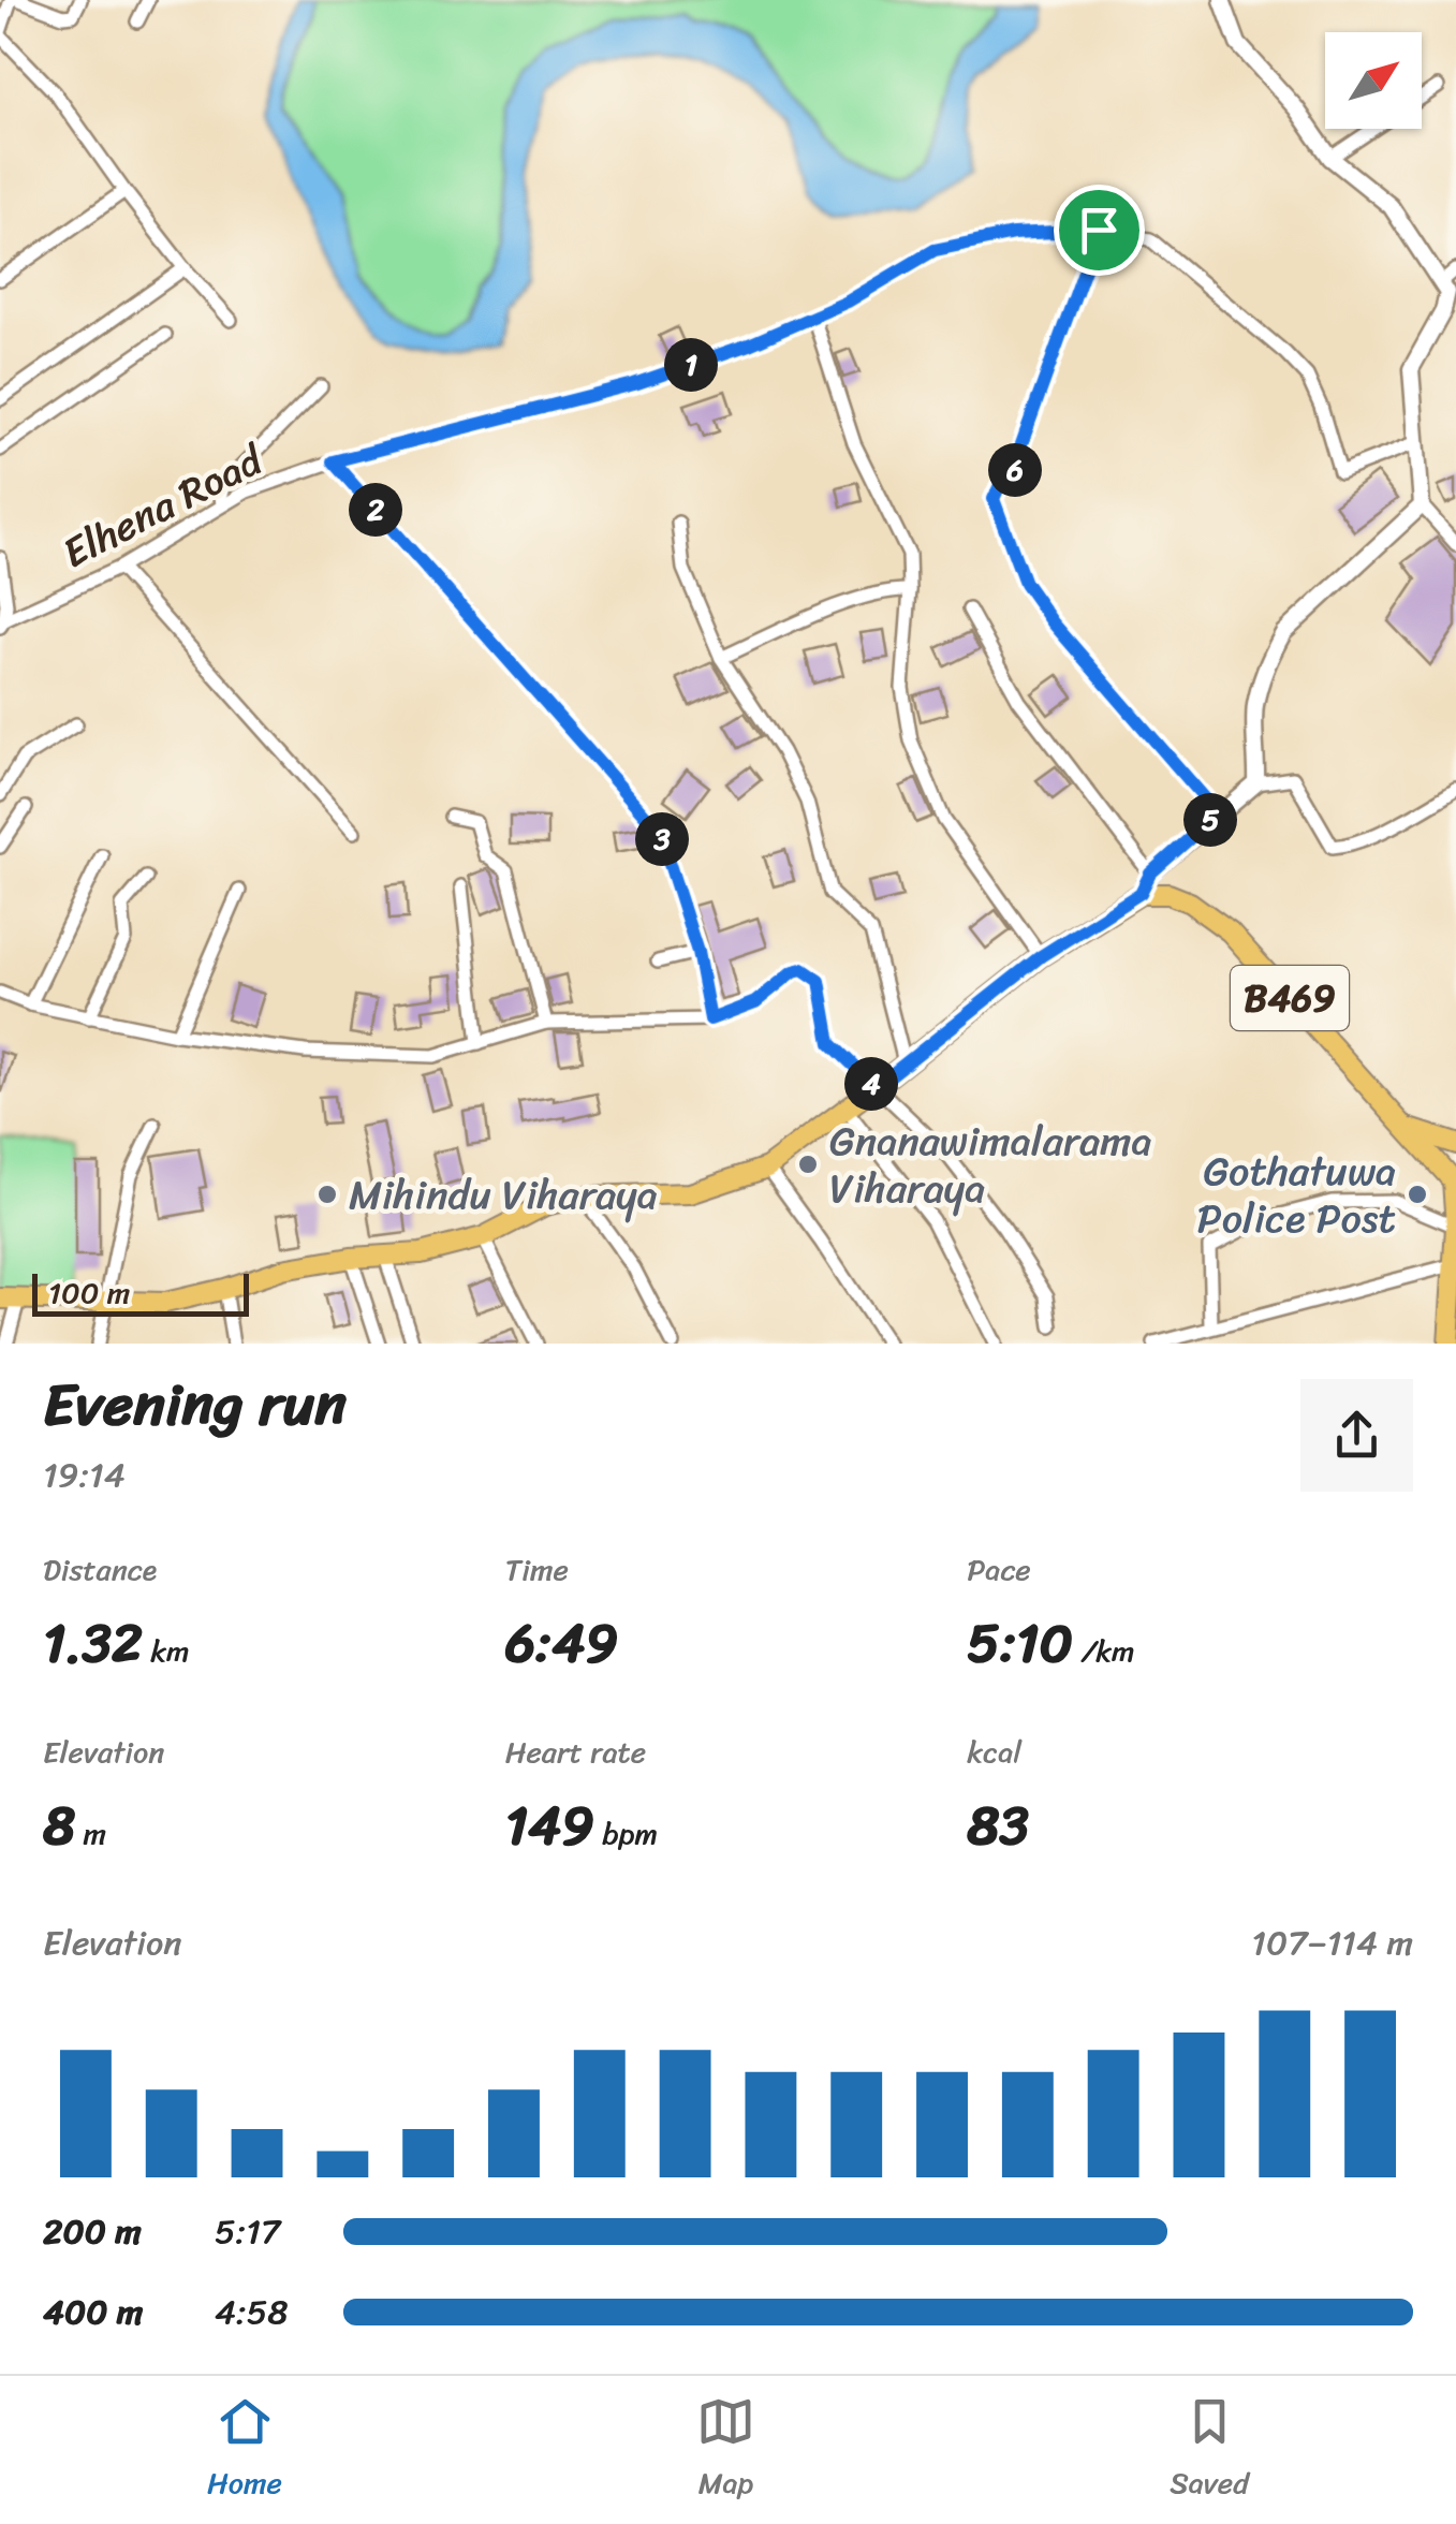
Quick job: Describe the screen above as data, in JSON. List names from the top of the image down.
{
  "streets": {
    "main road": ["B469"],
    "street": ["Elhena Road"]
  },
  "places": ["Gnanawimalarama Viharaya", "Mihindu Viharaya", "Gothatuwa Police Post"],
  "scale_bar": "100 m",
  "north": "top right",
  "page": {
    "pins": [
      "1",
      "6",
      "2",
      "5",
      "3",
      "4"
    ],
    "scale": "100 m",
    "heading": ["Evening run", "19:14"],
    "stats": [
      ["Distance", "1.32 km"],
      ["Time", "6:49"],
      ["Pace", "5:10 /km"],
      ["Elevation", "8 m"],
      ["Heart rate", "149 bpm"],
      ["kcal", "83"]
    ],
    "chart": ["Elevation", "107–114 m"],
    "list": [
      {
        "name": "200 m",
        "note": "5:17"
      },
      {
        "name": "400 m",
        "note": "4:58"
      }
    ],
    "tabs": ["Home", "Map", "Saved"]
  }
}
